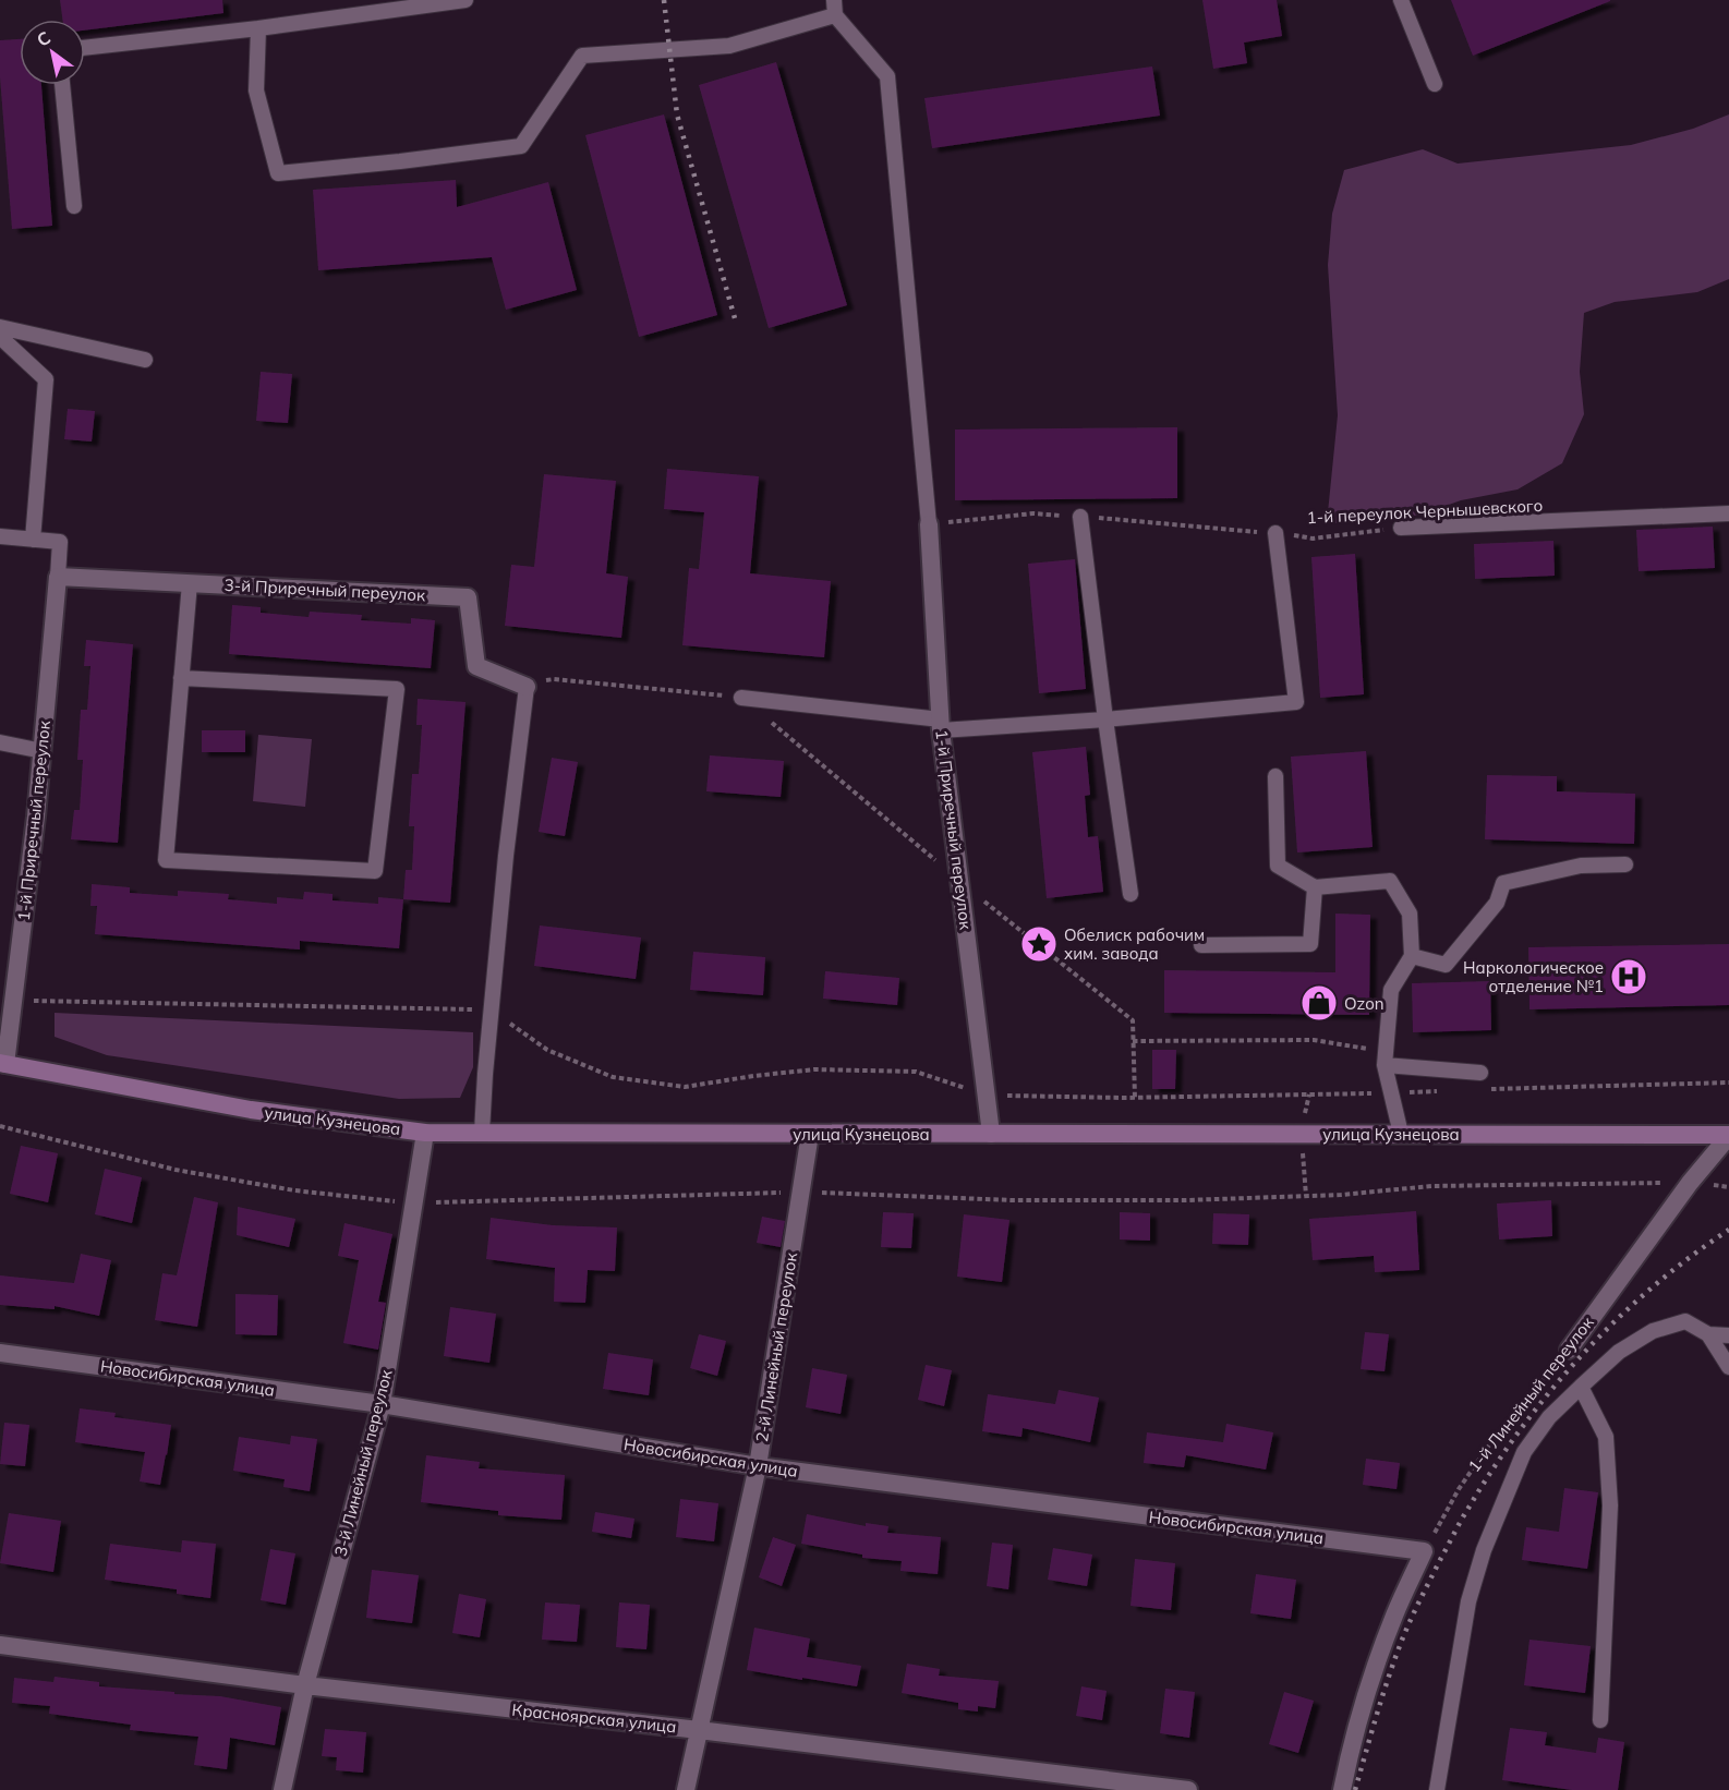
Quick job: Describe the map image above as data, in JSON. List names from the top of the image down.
{
  "streets": {
    "main road": ["улица Кузнецова"],
    "street": [
      "3-й Приречный переулок",
      "1-й Приречный переулок",
      "2-й Линейный переулок",
      "Новосибирская улица",
      "1-й Линейный переулок",
      "3-й Линейный переулок",
      "Красноярская улица"
    ],
    "lane": ["1-й переулок Чернышевского"]
  },
  "crossings": [
    ["1-й переулок Чернышевского", "1-й Приречный переулок"],
    ["3-й Приречный переулок", "1-й Приречный переулок"],
    ["1-й Приречный переулок", "улица Кузнецова"],
    ["улица Кузнецова", "2-й Линейный переулок"],
    ["улица Кузнецова", "1-й Линейный переулок"],
    ["улица Кузнецова", "3-й Линейный переулок"],
    ["2-й Линейный переулок", "Новосибирская улица"],
    ["2-й Линейный переулок", "Красноярская улица"],
    ["Новосибирская улица", "1-й Линейный переулок"],
    ["Новосибирская улица", "3-й Линейный переулок"],
    ["3-й Линейный переулок", "Красноярская улица"]
  ],
  "places": {
    "place": ["Обелиск рабочим хим. завода"],
    "hospital": ["Наркологическое отделение №1"],
    "shop": ["Ozon"]
  },
  "north": "top left"
}
